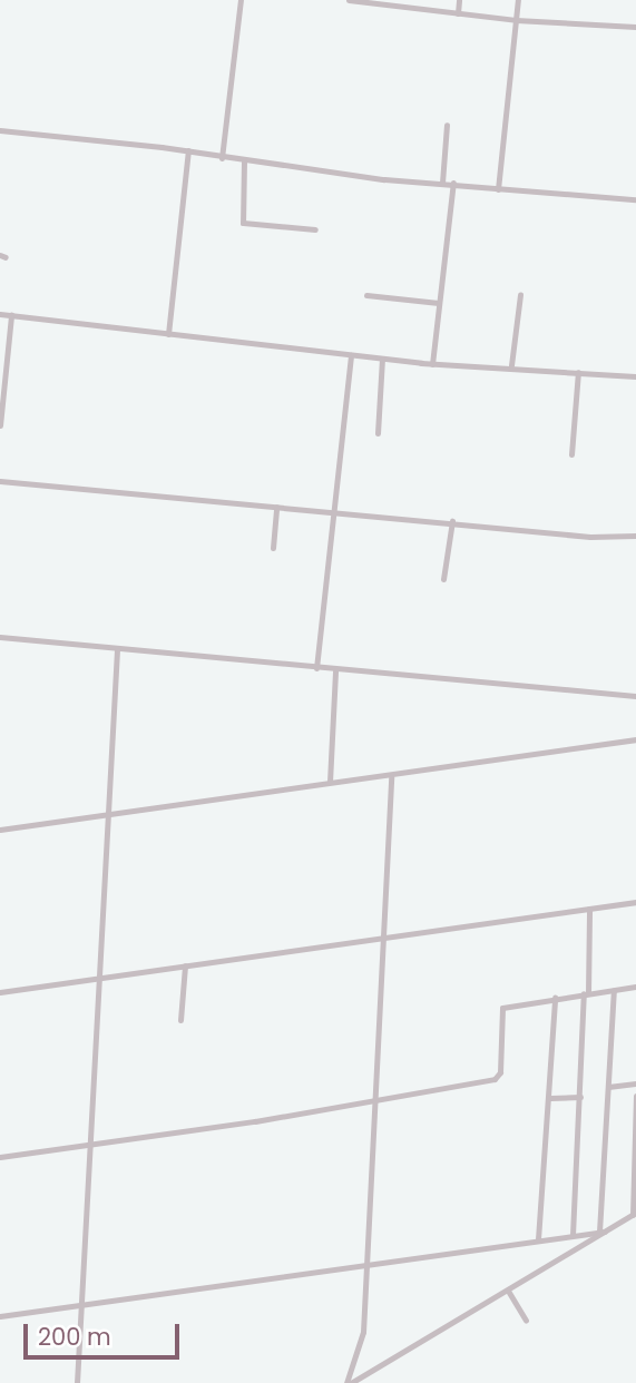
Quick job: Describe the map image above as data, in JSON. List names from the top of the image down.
{
  "scale_bar": "200 m"
}
